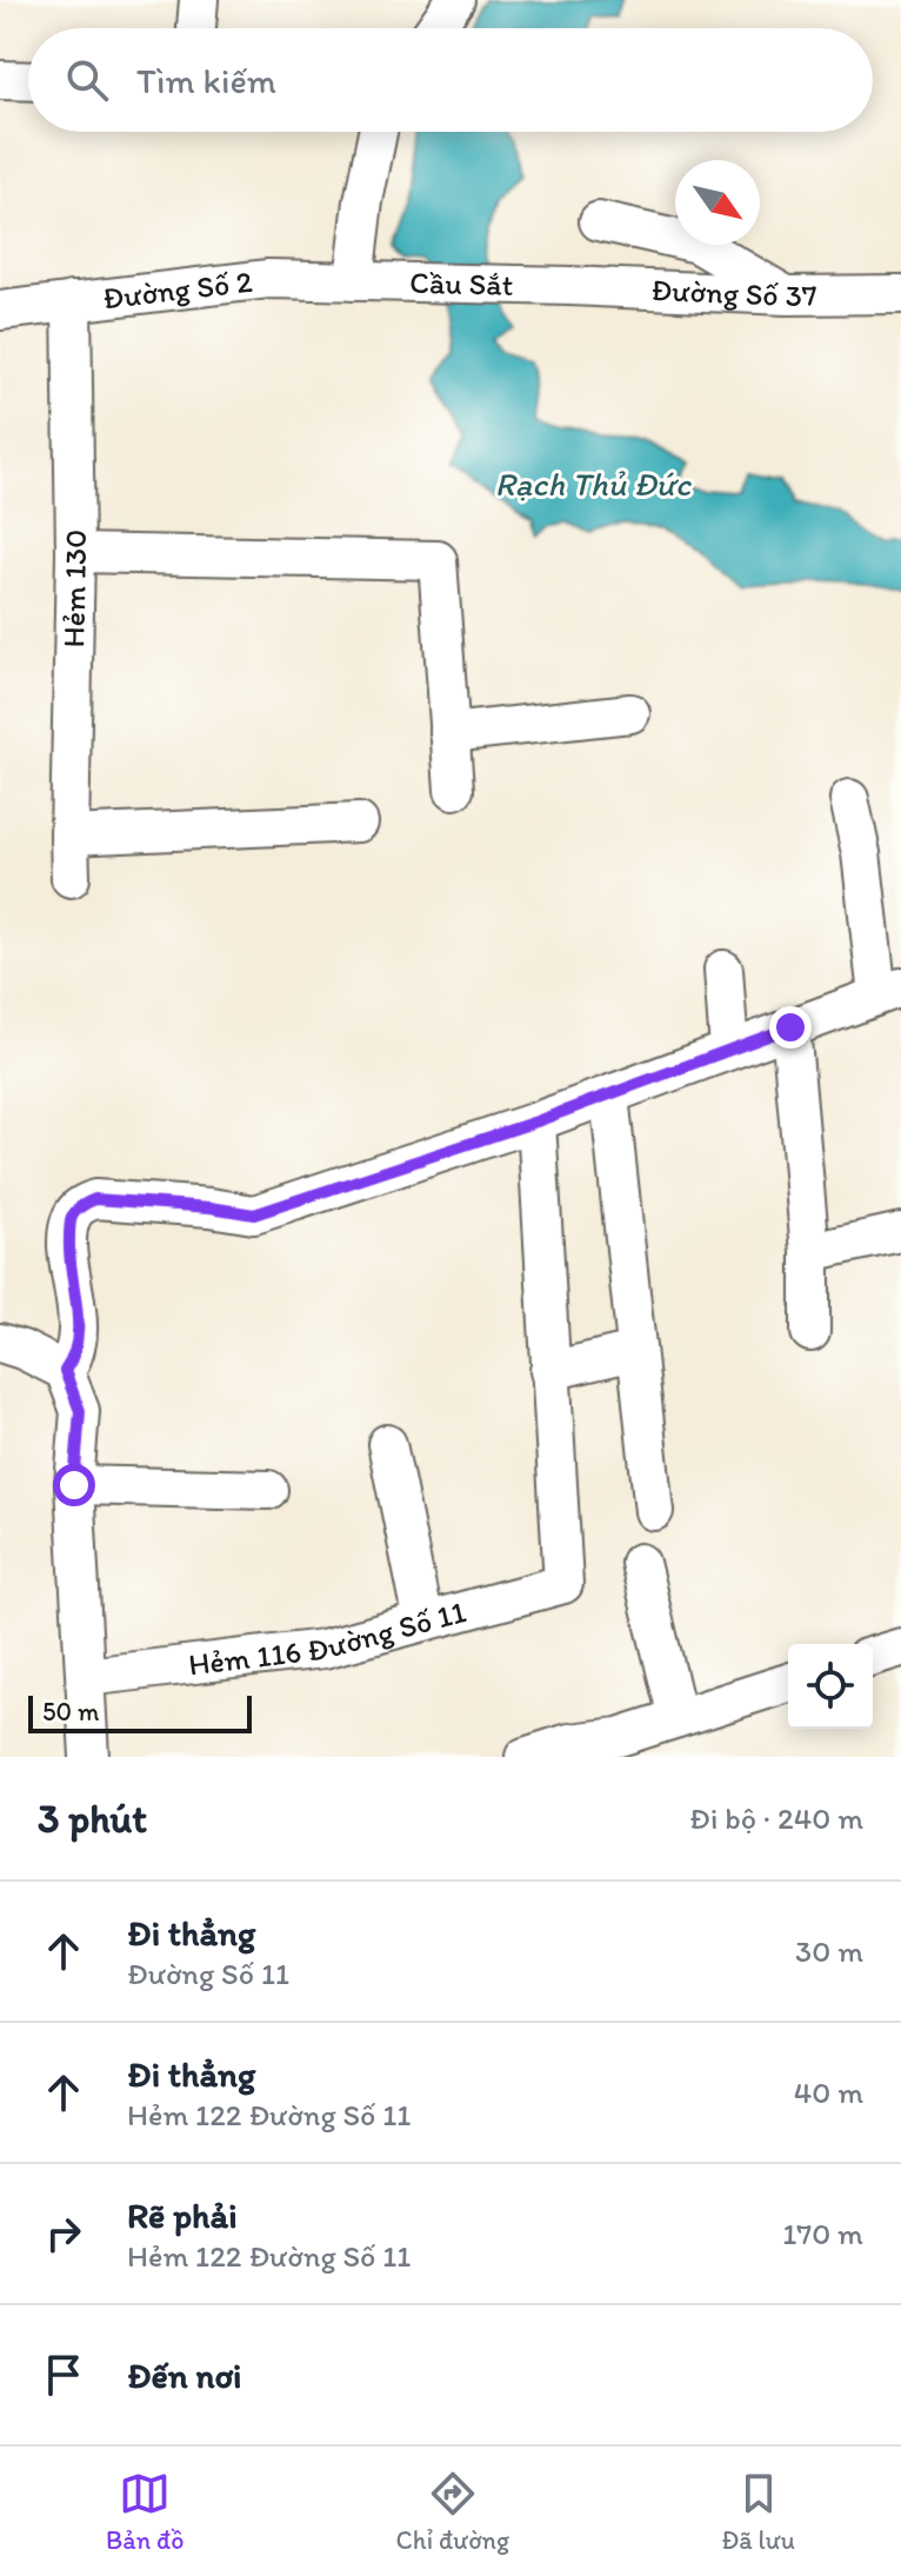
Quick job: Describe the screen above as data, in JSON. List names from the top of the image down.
{
  "streets": {
    "street": [
      "Cầu Sắt",
      "Đường Số 2",
      "Đường Số 37",
      "Hẻm 130",
      "Hẻm 116 Đường Số 11"
    ]
  },
  "crossings": [
    ["Cầu Sắt", "Đường Số 2"],
    ["Cầu Sắt", "Đường Số 37"],
    ["Đường Số 2", "Hẻm 130"]
  ],
  "water": ["Rạch Thủ Đức"],
  "scale_bar": "50 m",
  "north": "bottom right",
  "page": {
    "search": "Tìm kiếm",
    "scale": "50 m",
    "heading": ["3 phút", "Đi bộ · 240 m"],
    "list": [
      ["Đi thẳng", "Đường Số 11", "30 m"],
      ["Đi thẳng", "Hẻm 122 Đường Số 11", "40 m"],
      ["Rẽ phải", "Hẻm 122 Đường Số 11", "170 m"],
      "Đến nơi"
    ],
    "nav": ["Bản đồ", "Chỉ đường", "Đã lưu"]
  }
}
